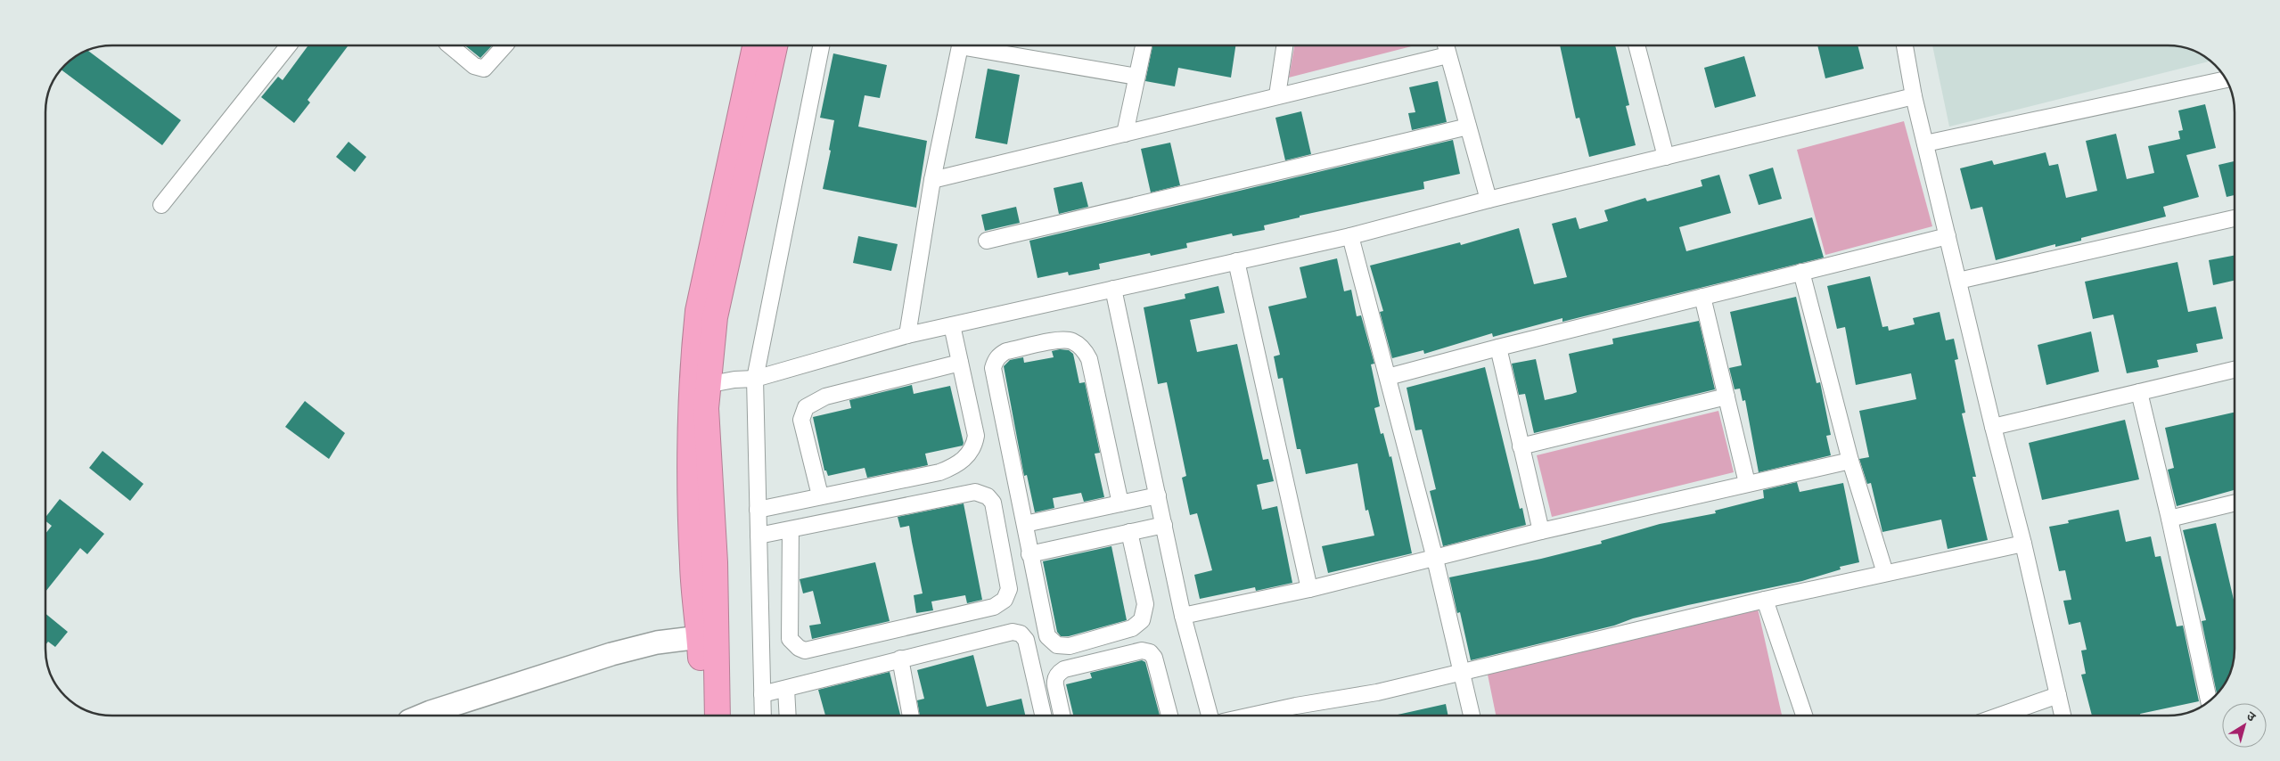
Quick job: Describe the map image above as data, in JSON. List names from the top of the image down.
{
  "north": "top right"
}
